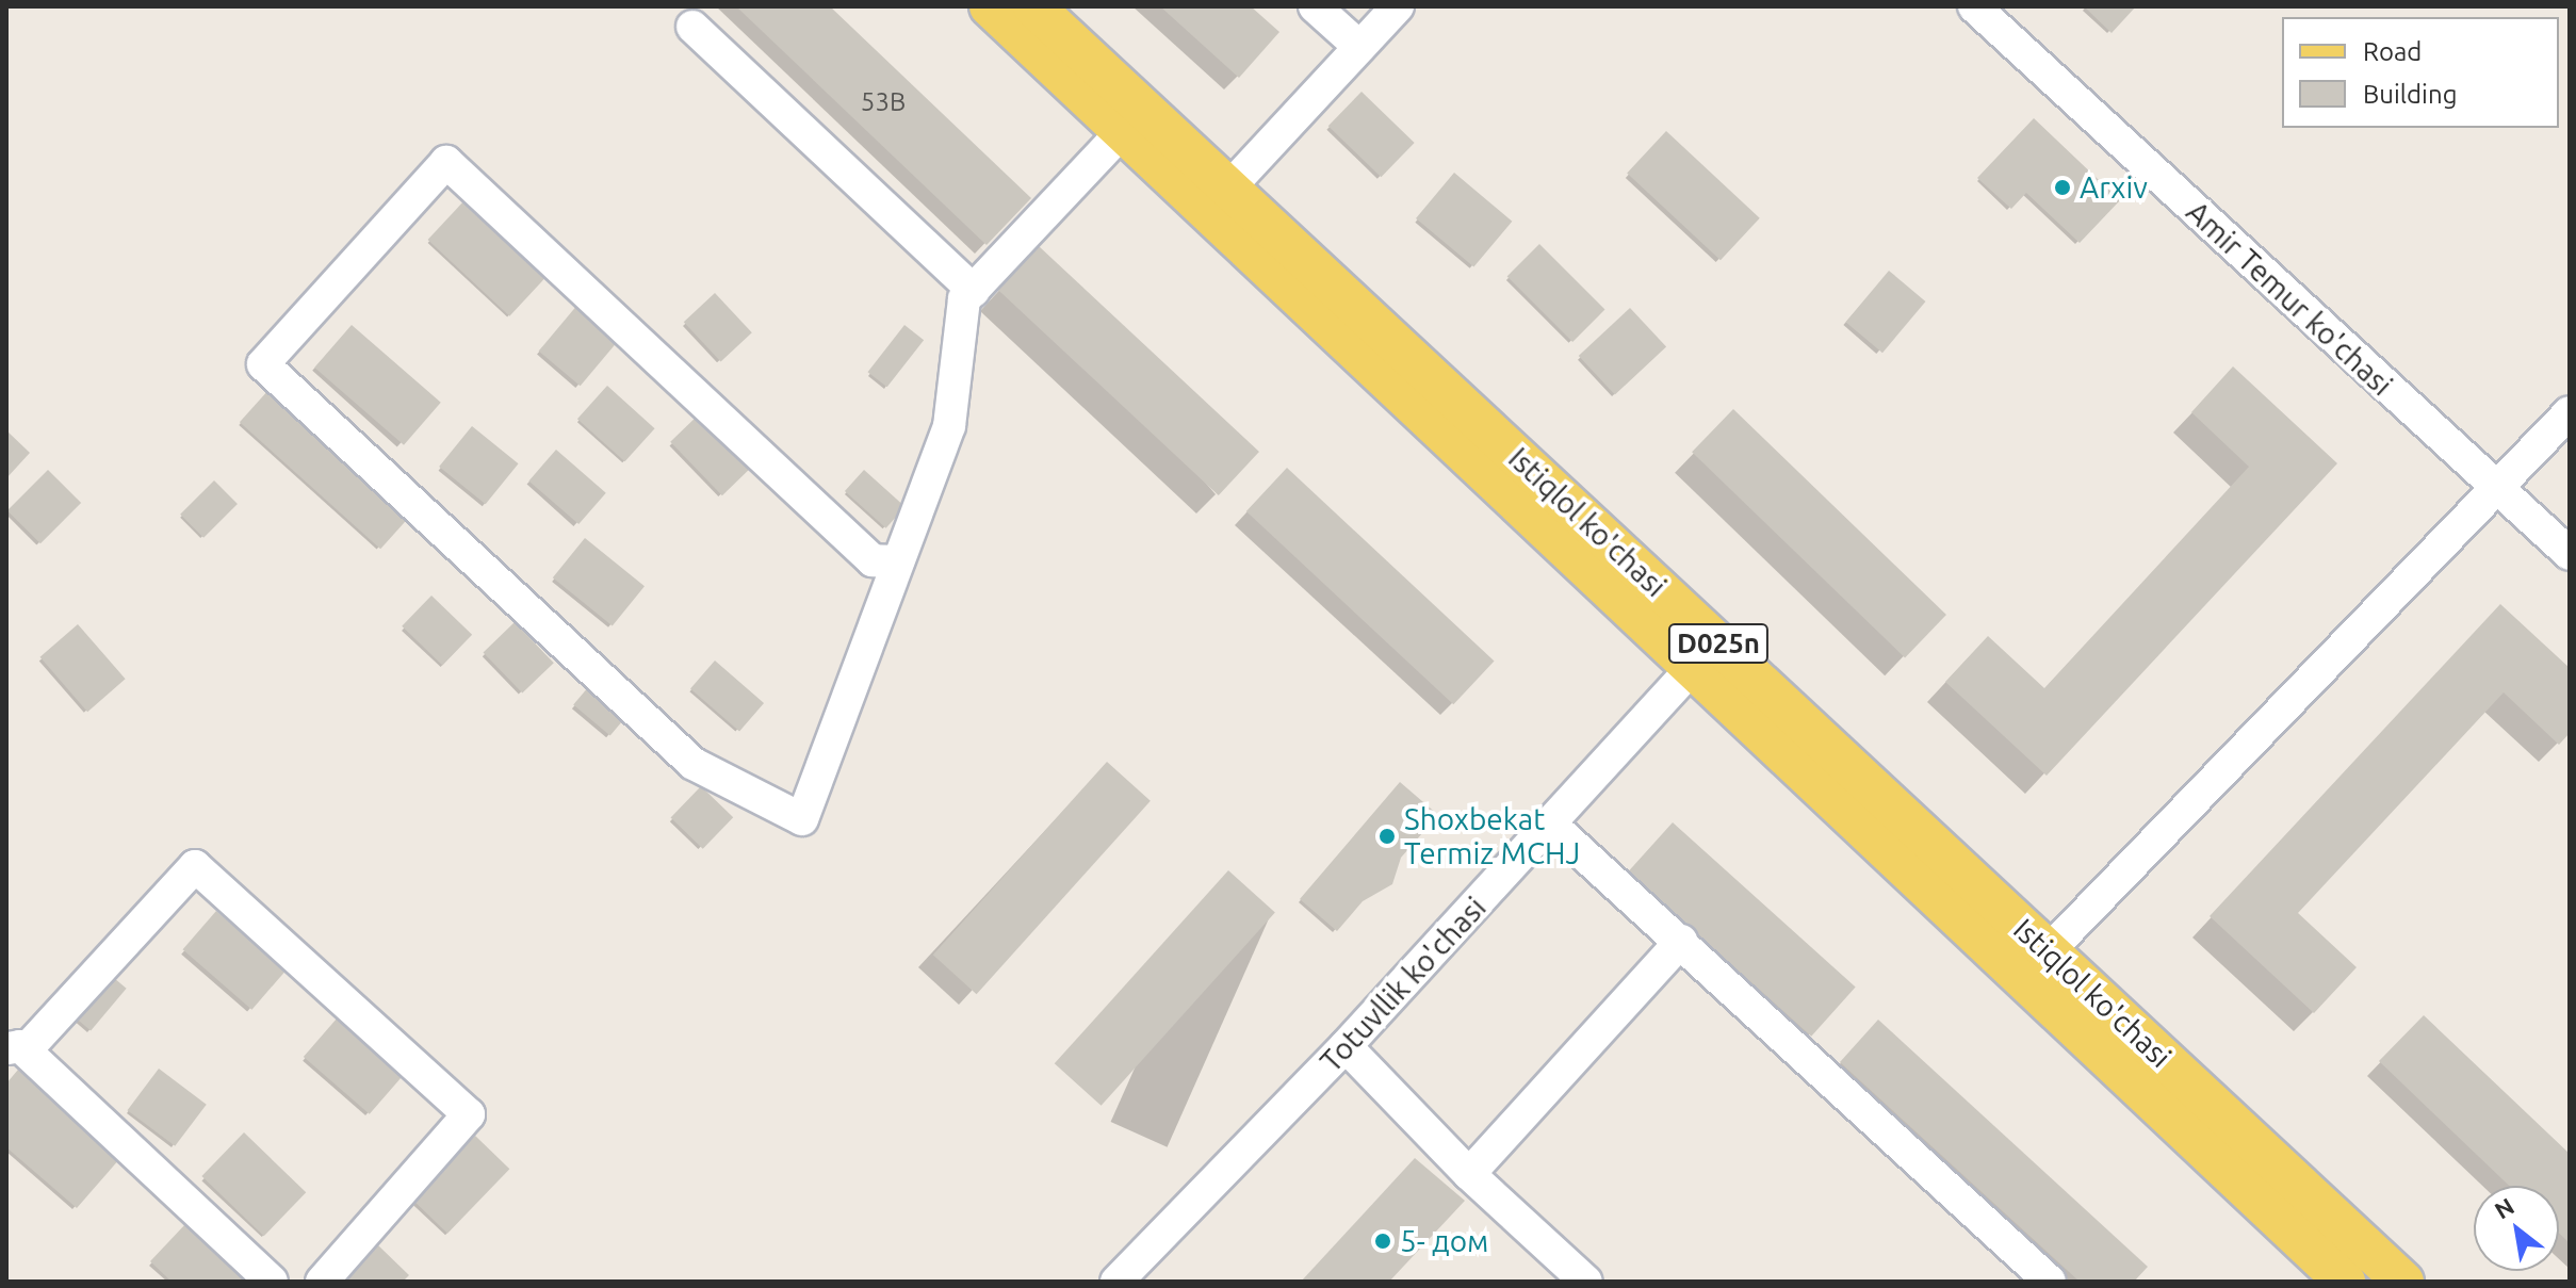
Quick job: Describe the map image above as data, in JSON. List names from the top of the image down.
{
  "streets": {
    "main road": ["Istiqlol ko'chasi", "D025n"],
    "street": ["Amir Temur ko'chasi", "Totuvllik ko'chasi"]
  },
  "crossings": [
    ["Istiqlol ko'chasi", "Totuvllik ko'chasi"]
  ],
  "places": ["Arxiv", "Shoxbekat Termiz MCHJ", "5- дом"],
  "house_numbers": ["53B"],
  "legend": ["Road", "Building"],
  "north": "top left"
}
